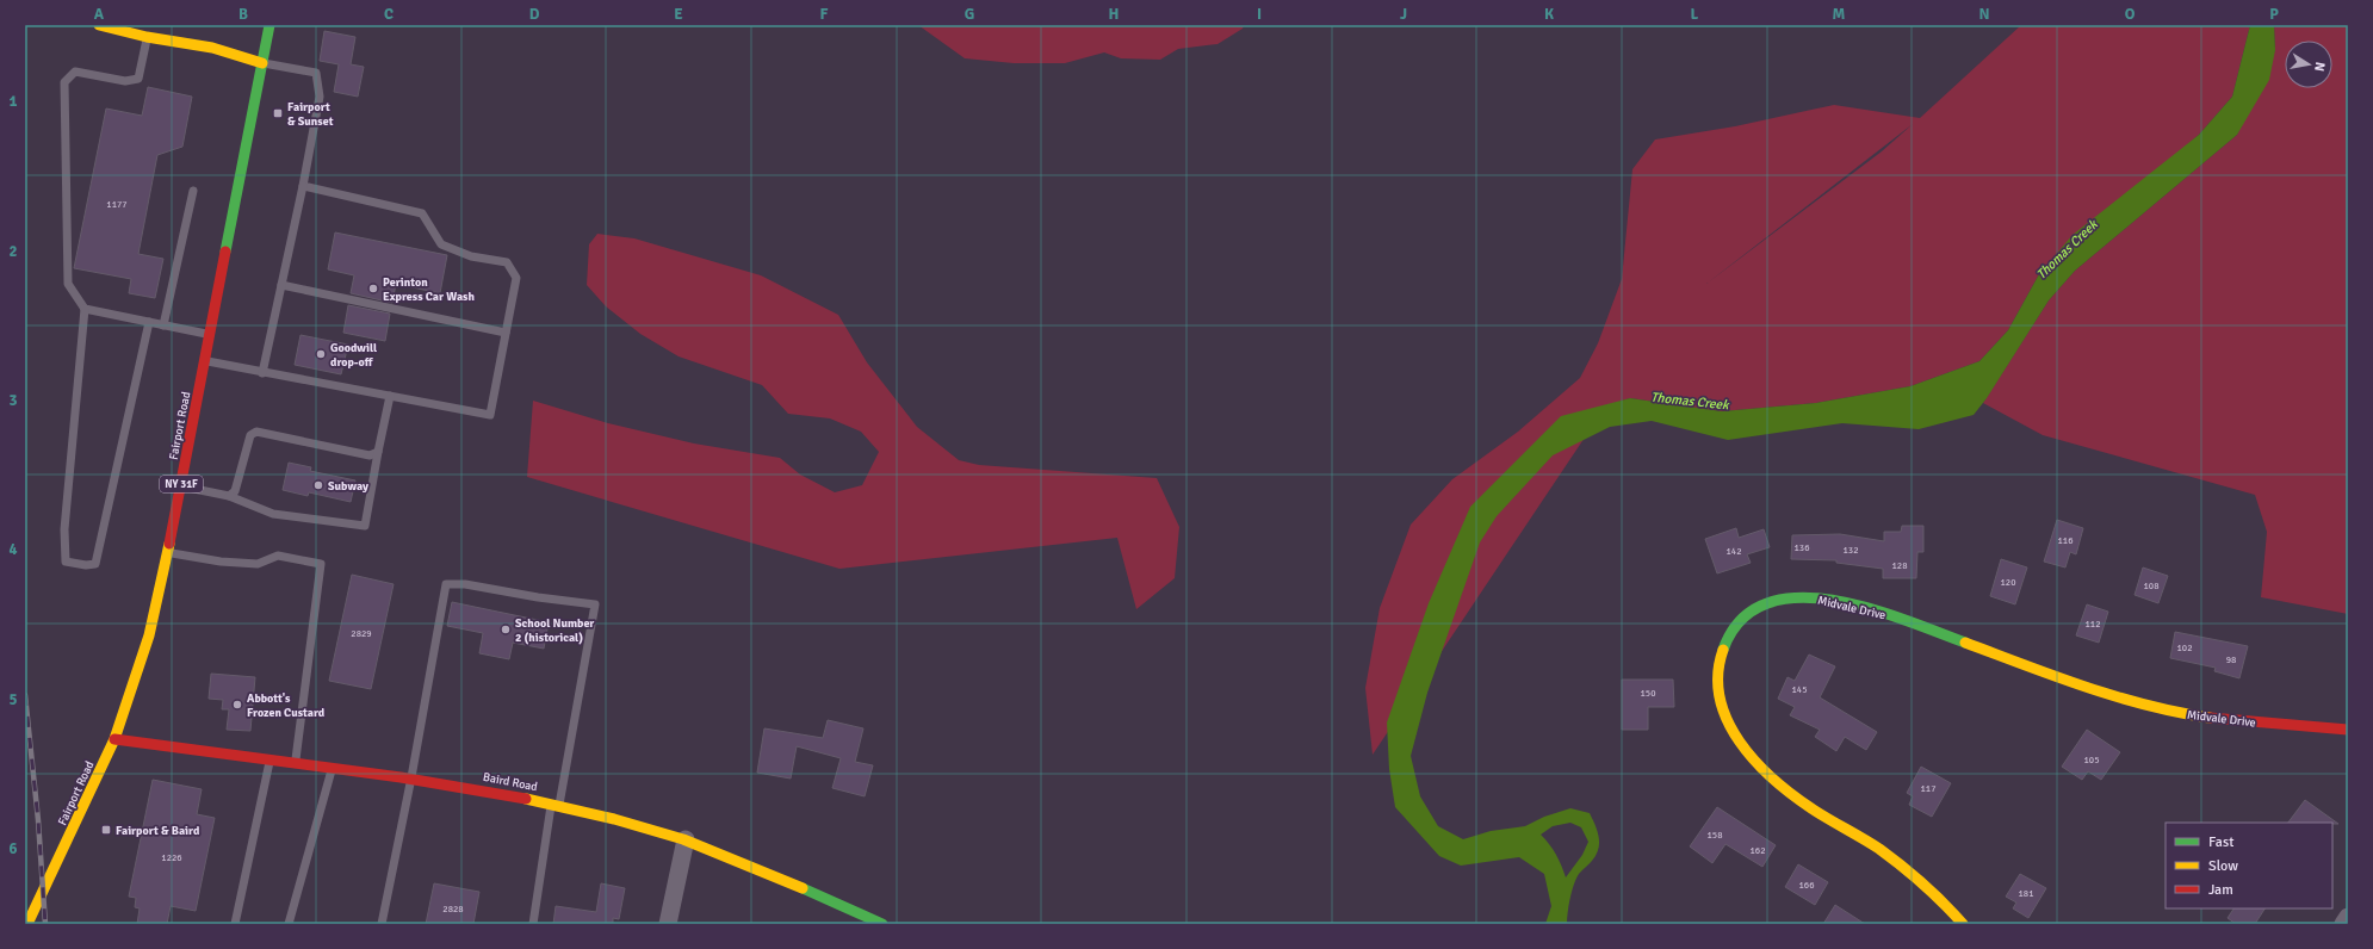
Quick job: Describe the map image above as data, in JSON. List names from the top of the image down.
{
  "streets": {
    "street": [
      "Fairport Road",
      "NY 31F",
      "Midvale Drive",
      "Baird Road"
    ]
  },
  "crossings": [
    ["Fairport Road", "Baird Road"]
  ],
  "water": ["Thomas Creek"],
  "places": {
    "transit": ["Fairport & Sunset", "Fairport & Baird"],
    "other": [
      "Perinton Express Car Wash",
      "Goodwill drop-off",
      "Subway",
      "School Number 2 (historical)",
      "Abbott's Frozen Custard"
    ]
  },
  "house_numbers": [
    "1177",
    "116",
    "136",
    "132",
    "142",
    "128",
    "120",
    "108",
    "112",
    "2829",
    "102",
    "98",
    "145",
    "150",
    "105",
    "117",
    "158",
    "162",
    "1226",
    "166",
    "181",
    "2828"
  ],
  "legend": ["Fast", "Slow", "Jam"],
  "north": "right",
  "grid": {
    "columns": [
      "A",
      "B",
      "C",
      "D",
      "E",
      "F",
      "G",
      "H",
      "I",
      "J",
      "K",
      "L",
      "M",
      "N",
      "O",
      "P"
    ],
    "rows": [
      "1",
      "2",
      "3",
      "4",
      "5",
      "6"
    ]
  }
}
